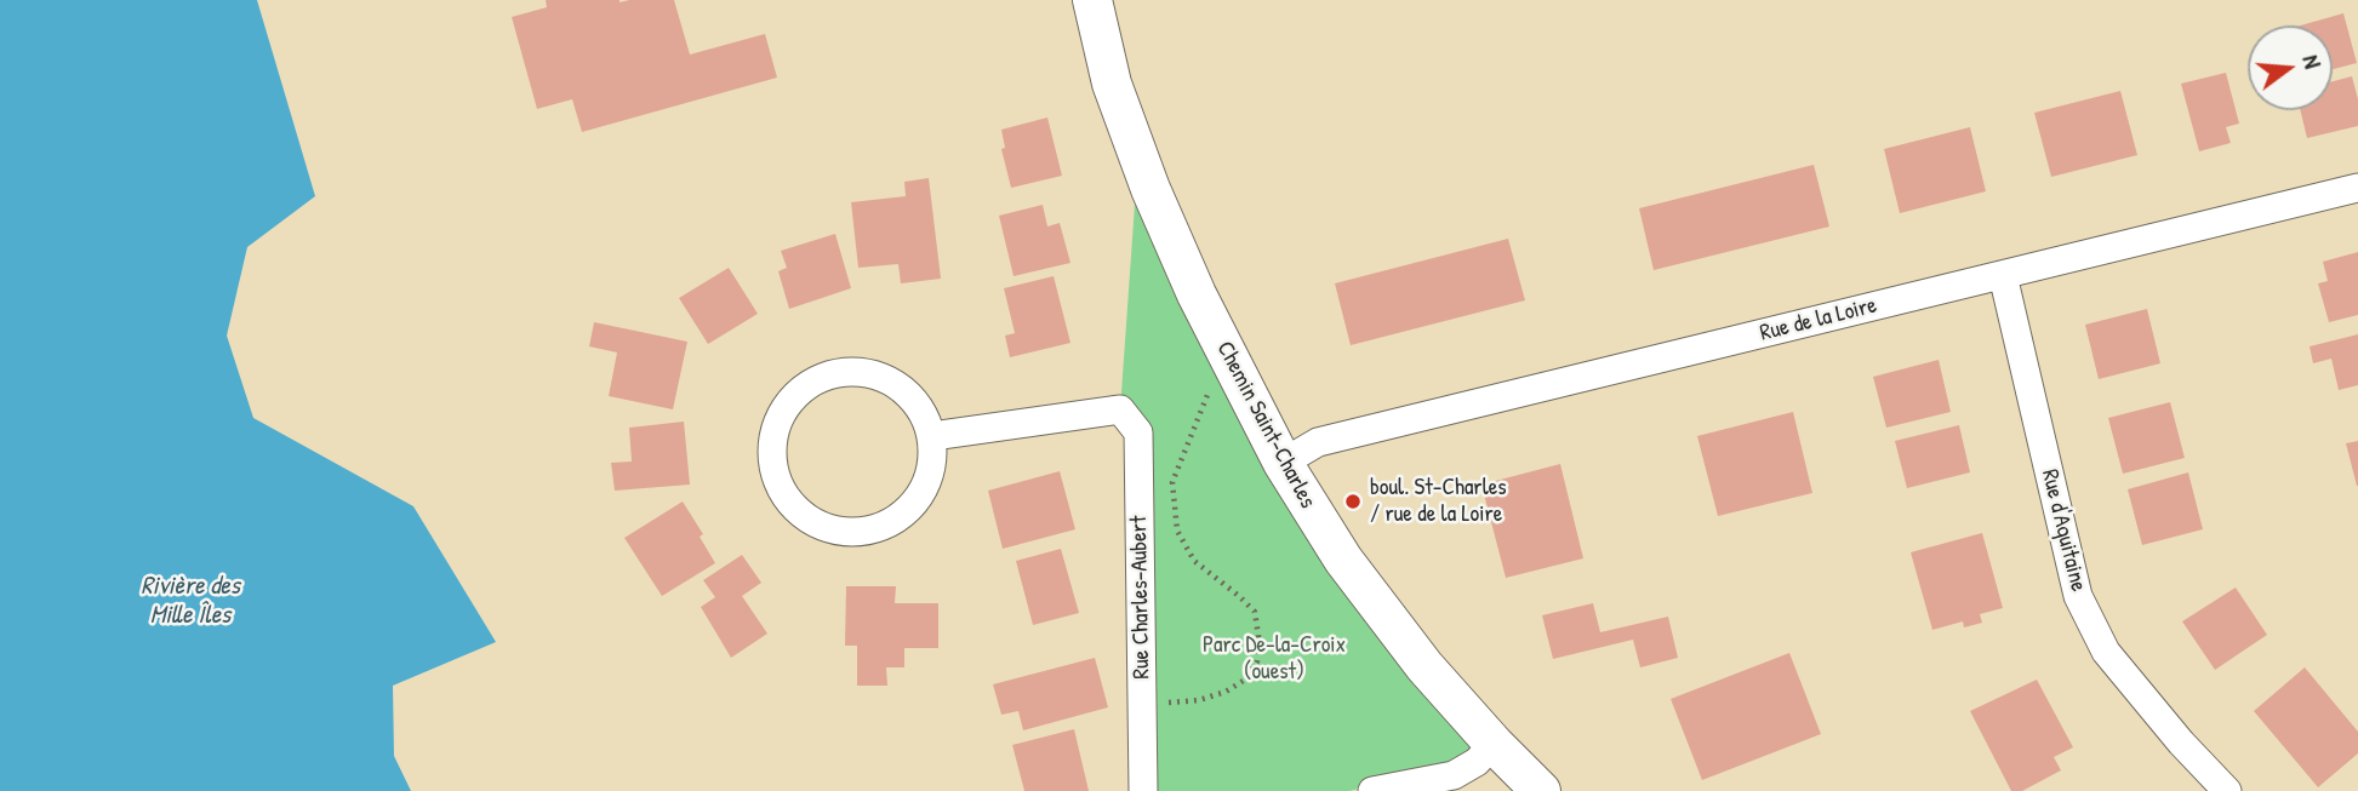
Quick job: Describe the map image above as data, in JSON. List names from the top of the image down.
{
  "streets": {
    "main road": ["Chemin Saint-Charles"],
    "street": ["Rue de la Loire", "Rue d'Aquitaine", "Rue Charles-Aubert"]
  },
  "crossings": [
    ["Rue de la Loire", "Chemin Saint-Charles"],
    ["Rue de la Loire", "Rue d'Aquitaine"]
  ],
  "water": ["Rivière des Mille Îles"],
  "parks": ["Parc De-la-Croix (ouest)"],
  "places": ["boul. St-Charles / rue de la Loire"],
  "north": "right"
}
